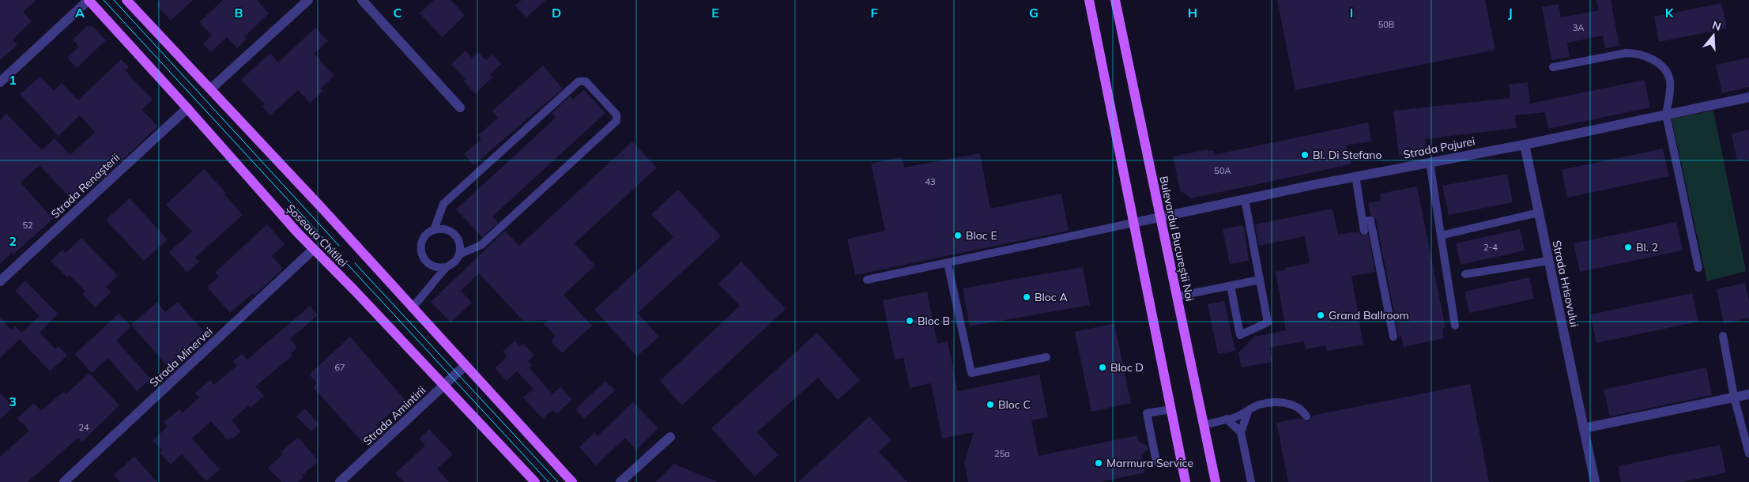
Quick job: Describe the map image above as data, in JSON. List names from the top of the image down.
{
  "streets": {
    "main road": ["Șoseaua Chitilei", "Bulevardul Bucureștii Noi"],
    "street": [
      "Strada Pajurei",
      "Strada Renașterii",
      "Strada Hrisovului",
      "Strada Minervei",
      "Strada Amintirii"
    ]
  },
  "crossings": [
    ["Strada Pajurei", "Bulevardul Bucureștii Noi"],
    ["Strada Pajurei", "Strada Hrisovului"],
    ["Strada Renașterii", "Șoseaua Chitilei"],
    ["Șoseaua Chitilei", "Strada Minervei"],
    ["Șoseaua Chitilei", "Strada Amintirii"]
  ],
  "places": [
    "Bl. Di Stefano",
    "Bloc E",
    "Bl. 2",
    "Bloc A",
    "Grand Ballroom",
    "Bloc B",
    "Bloc D",
    "Bloc C",
    "Marmura Service"
  ],
  "house_numbers": [
    "50B",
    "3A",
    "50A",
    "43",
    "52",
    "2-4",
    "67",
    "24",
    "25a"
  ],
  "north": "top",
  "grid": {
    "columns": [
      "A",
      "B",
      "C",
      "D",
      "E",
      "F",
      "G",
      "H",
      "I",
      "J",
      "K"
    ],
    "rows": ["1", "2", "3"]
  }
}
